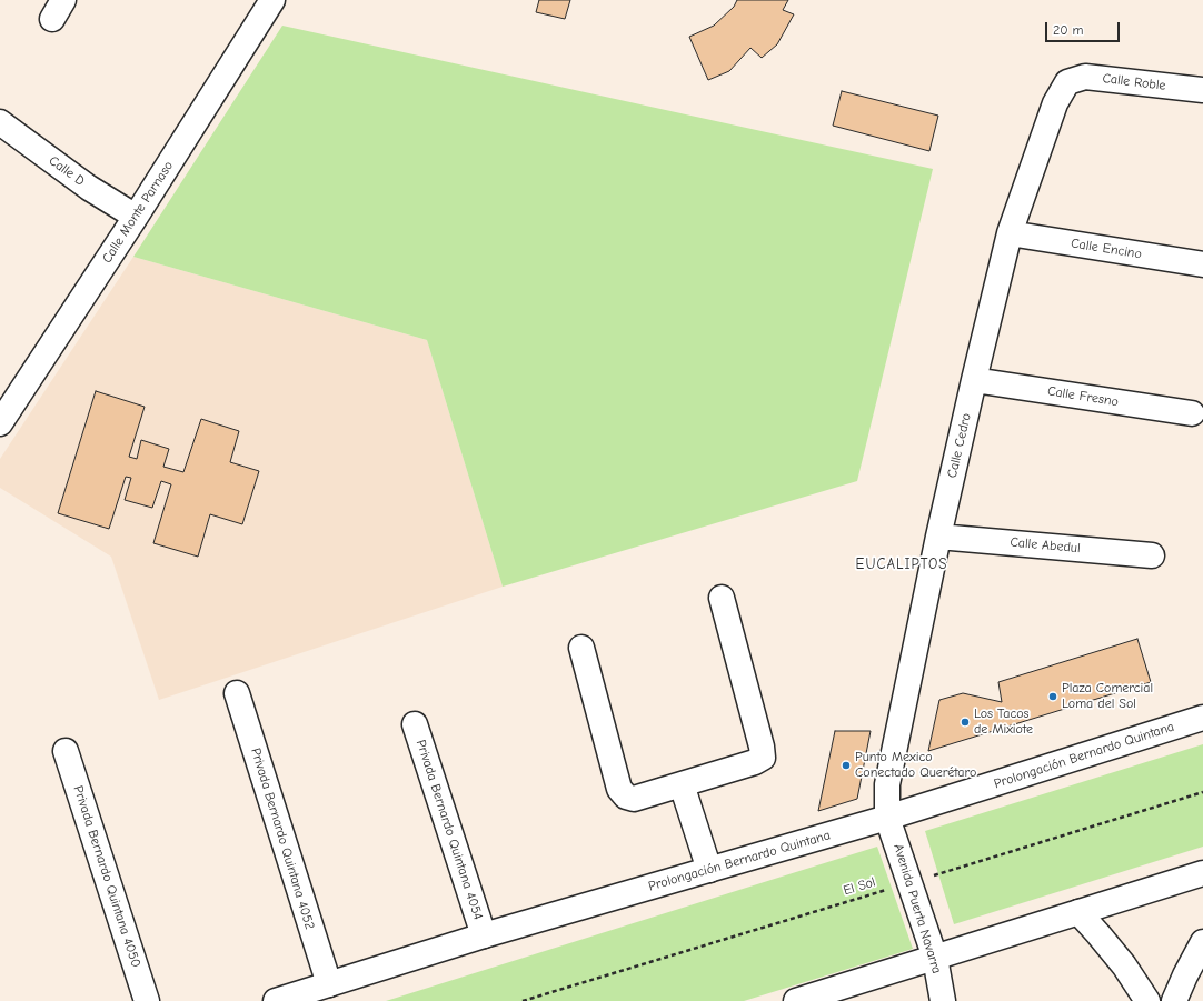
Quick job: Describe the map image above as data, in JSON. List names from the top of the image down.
{
  "streets": {
    "street": [
      "Calle Roble",
      "Calle D",
      "Calle Monte Parnaso",
      "Calle Encino",
      "Calle Fresno",
      "Calle Cedro",
      "Calle Abedul",
      "Prolongación Bernardo Quintana",
      "Privada Bernardo Quintana 4054",
      "Privada Bernardo Quintana 4052",
      "Privada Bernardo Quintana 4050",
      "Avenida Puerta Navarra"
    ],
    "path": ["El Sol"]
  },
  "crossings": [
    ["Calle Roble", "Calle Cedro"],
    ["Calle D", "Calle Monte Parnaso"],
    ["Calle Encino", "Calle Cedro"],
    ["Calle Fresno", "Calle Cedro"],
    ["Calle Cedro", "Calle Abedul"],
    ["Calle Cedro", "Prolongación Bernardo Quintana"],
    ["Calle Cedro", "Avenida Puerta Navarra"],
    ["Prolongación Bernardo Quintana", "Privada Bernardo Quintana 4054"],
    ["Prolongación Bernardo Quintana", "Privada Bernardo Quintana 4052"],
    ["Prolongación Bernardo Quintana", "Avenida Puerta Navarra"],
    ["El Sol", "Avenida Puerta Navarra"]
  ],
  "districts": ["EUCALIPTOS"],
  "places": ["Plaza Comercial Loma del Sol", "Los Tacos de Mixiote", "Punto Mexico Conectado Querétaro"],
  "scale_bar": "20 m"
}
